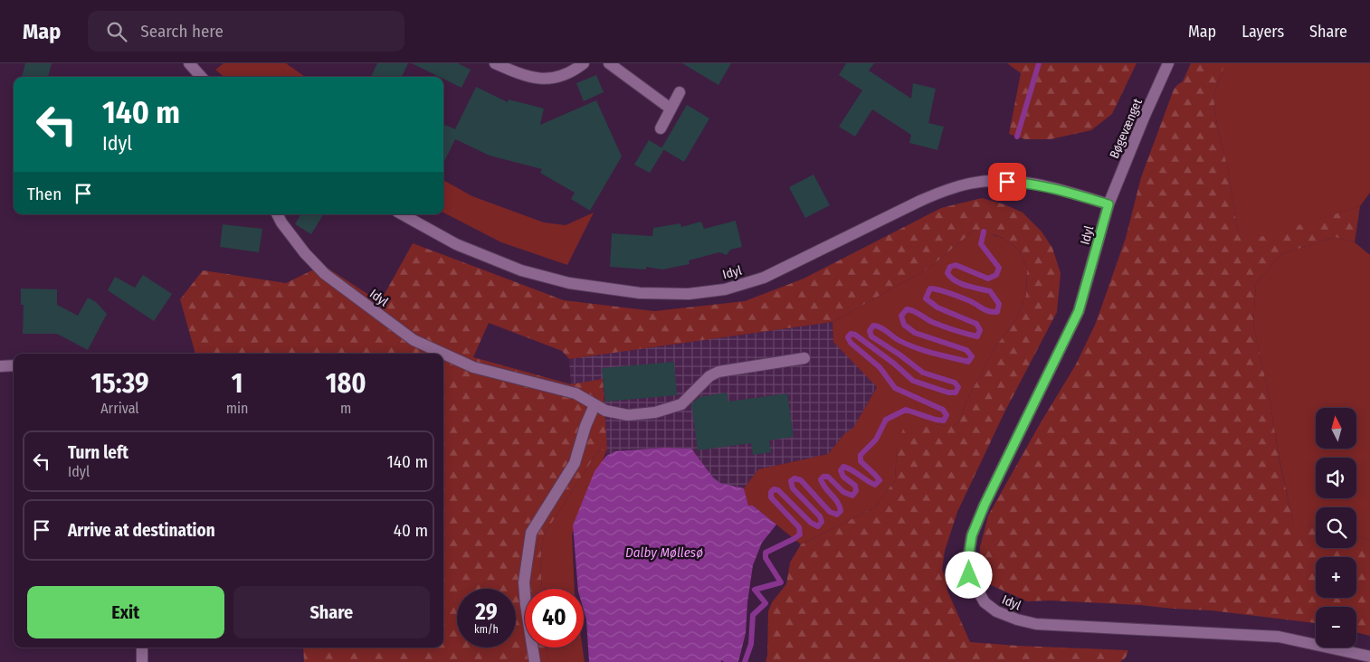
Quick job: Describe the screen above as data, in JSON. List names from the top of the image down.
{
  "streets": {
    "street": ["Bøgevænget", "Idyl"]
  },
  "crossings": [
    ["Bøgevænget", "Idyl"]
  ],
  "water": ["Dalby Møllesø"],
  "north": "top",
  "page": {
    "header": "Map",
    "search": "Search here",
    "nav": ["Map", "Layers", "Share"],
    "turn": ["140 m", "Idyl"],
    "then": "Then",
    "eta": [
      "15:39",
      "Arrival",
      "1",
      "min",
      "180",
      "m"
    ],
    "map_buttons": ["+", "−"],
    "list": [
      {
        "name": "Turn left",
        "note": "Idyl",
        "value": "140 m"
      },
      {
        "name": "Arrive at destination",
        "value": "40 m"
      }
    ],
    "buttons": ["Exit", "Share"],
    "speed": "29 km/h",
    "limit": "40"
  }
}
